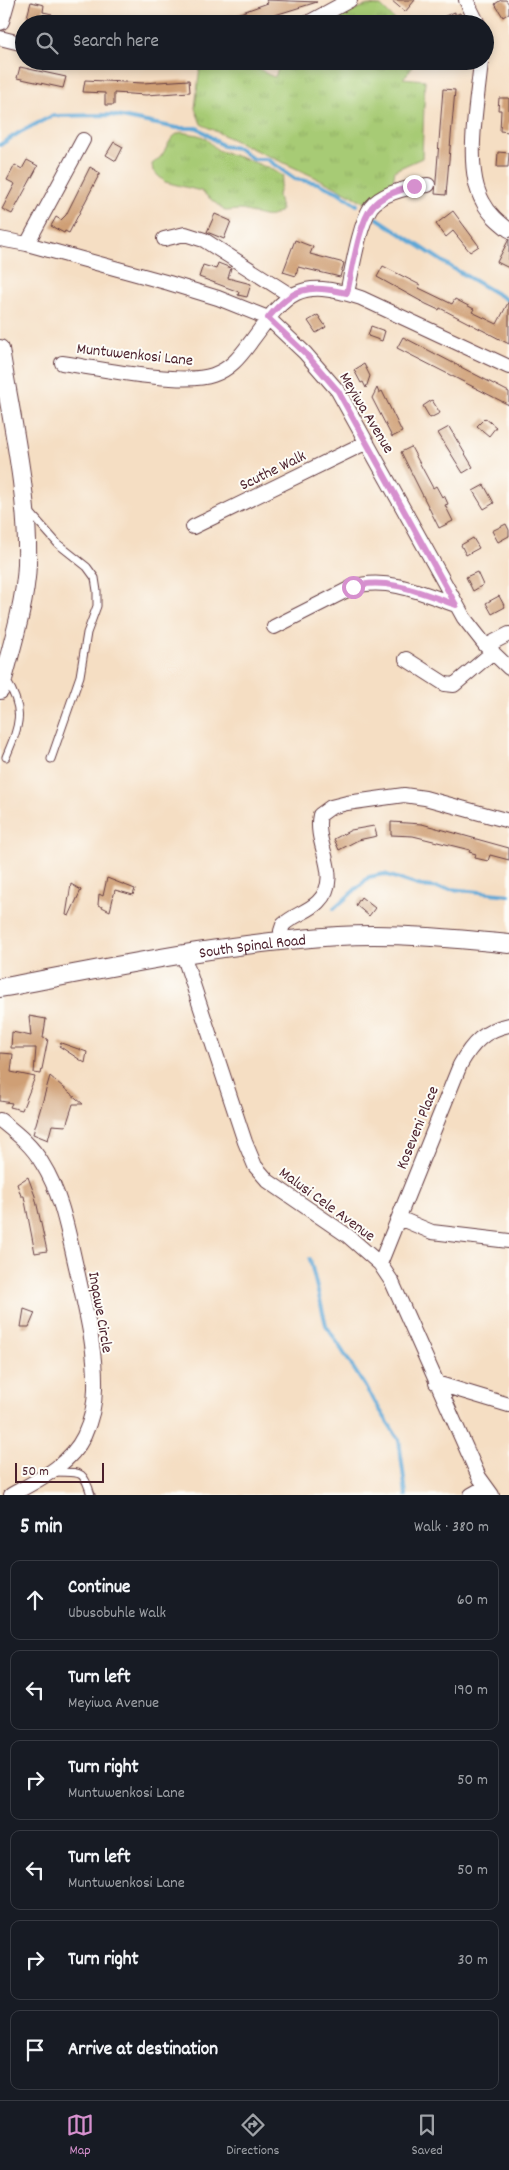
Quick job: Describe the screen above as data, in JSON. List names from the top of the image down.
{
  "streets": {
    "street": [
      "Muntuwenkosi Lane",
      "Meyiwa Avenue",
      "Scuthe Walk",
      "South Spinal Road",
      "Koseveni Place",
      "Malusi Cele Avenue",
      "Inqawe Circle"
    ]
  },
  "crossings": [
    ["Muntuwenkosi Lane", "Meyiwa Avenue"],
    ["Meyiwa Avenue", "Scuthe Walk"],
    ["South Spinal Road", "Malusi Cele Avenue"],
    ["Koseveni Place", "Malusi Cele Avenue"]
  ],
  "scale_bar": "50 m",
  "page": {
    "search": "Search here",
    "scale": "50 m",
    "heading": ["5 min", "Walk · 380 m"],
    "list": [
      ["Continue", "Ubusobuhle Walk", "60 m"],
      ["Turn left", "Meyiwa Avenue", "190 m"],
      ["Turn right", "Muntuwenkosi Lane", "50 m"],
      ["Turn left", "Muntuwenkosi Lane", "50 m"],
      ["Turn right", "30 m"],
      "Arrive at destination"
    ],
    "nav": ["Map", "Directions", "Saved"]
  }
}
